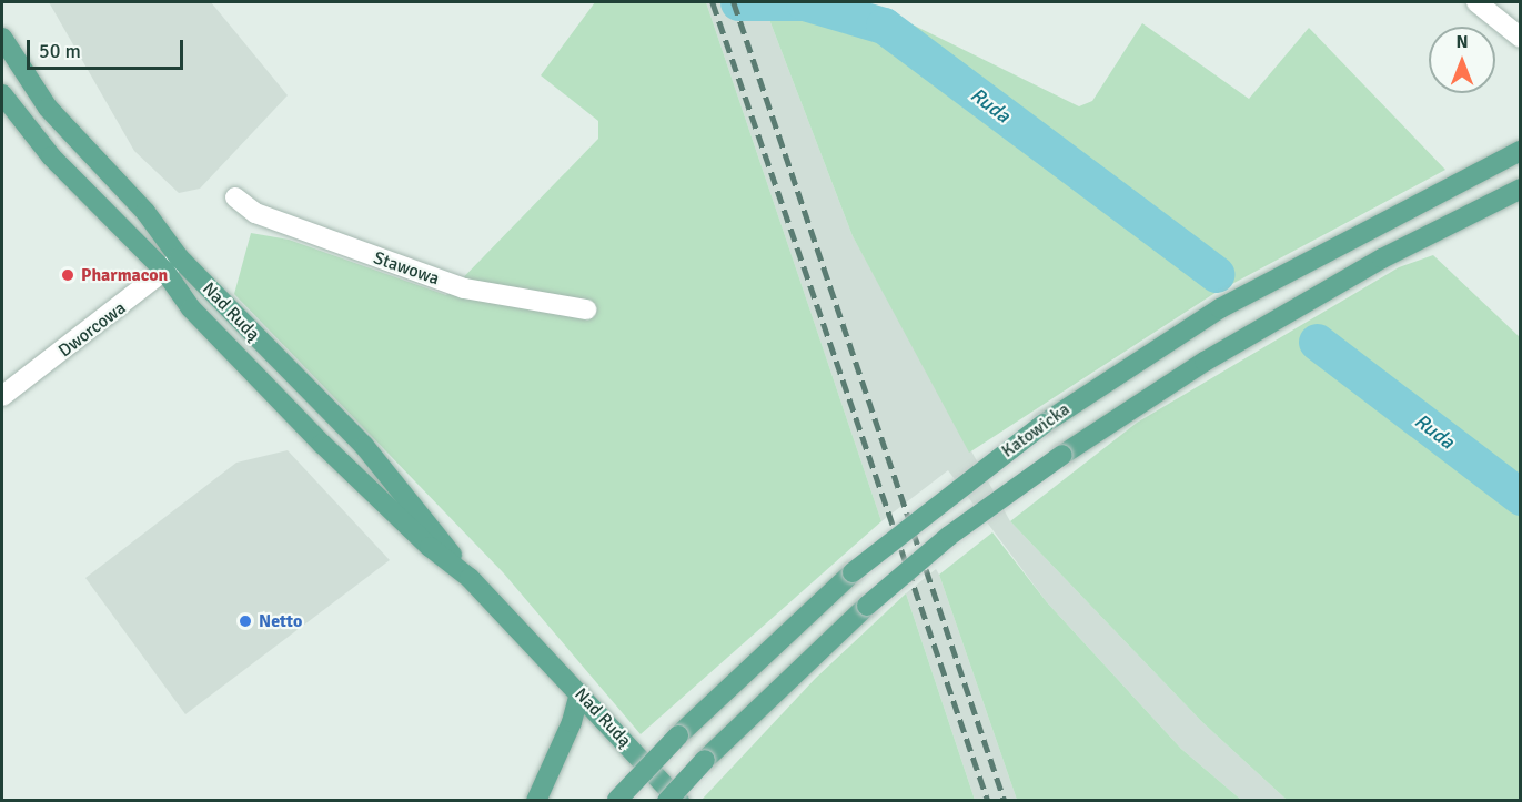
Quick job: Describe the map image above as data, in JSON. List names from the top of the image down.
{
  "streets": {
    "main road": ["Nad Rudą", "Katowicka"],
    "street": ["Stawowa", "Dworcowa"]
  },
  "crossings": [
    ["Nad Rudą", "Dworcowa"]
  ],
  "water": ["Ruda"],
  "places": ["Pharmacon", "Netto"],
  "scale_bar": "50 m",
  "north": "top"
}
